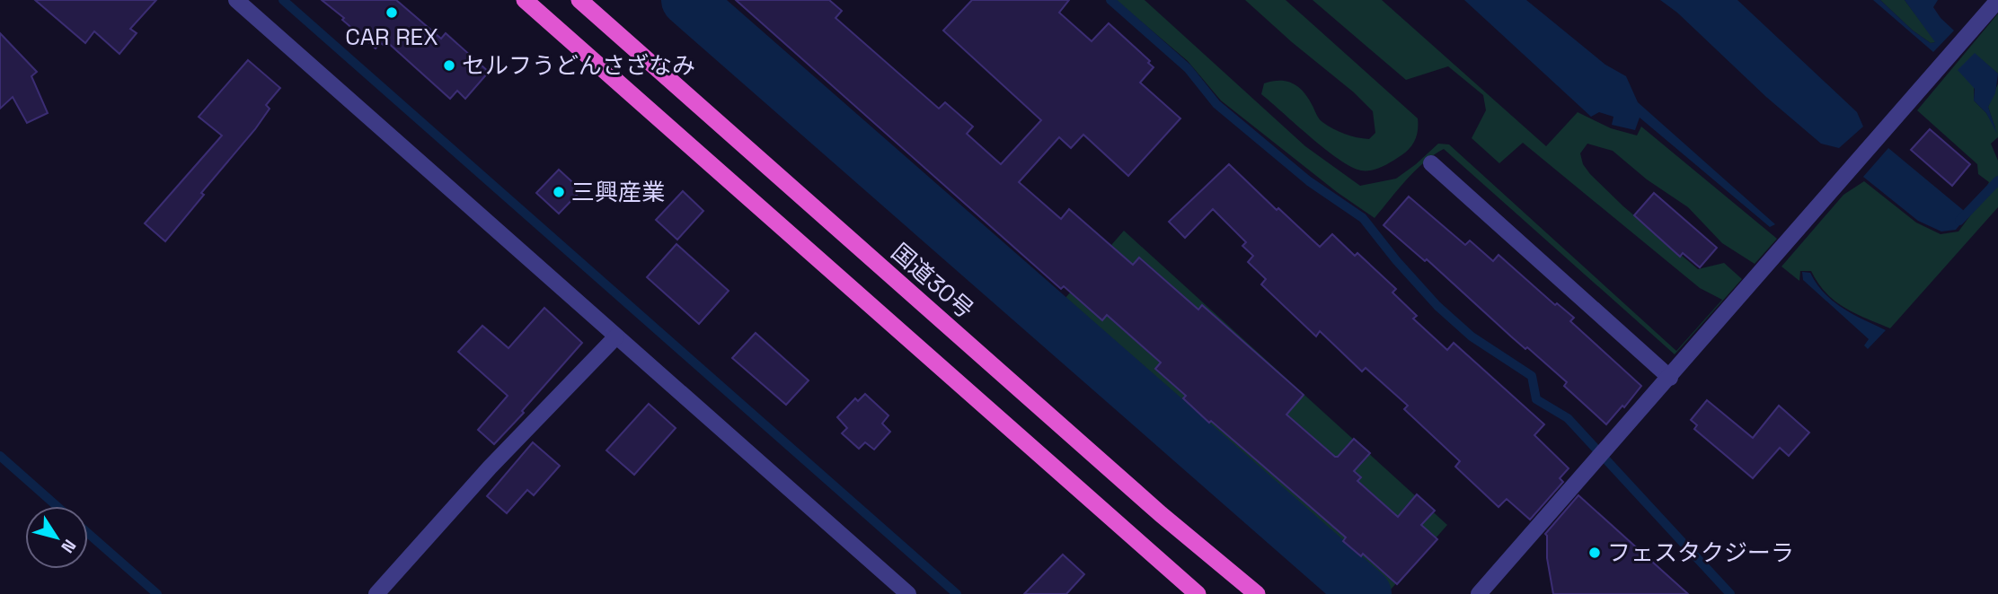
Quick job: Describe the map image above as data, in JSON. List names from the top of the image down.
{
  "streets": {
    "highway": ["国道30号"]
  },
  "places": [
    "CAR REX",
    "セルフうどんさざなみ",
    "三興産業",
    "フェスタクジーラ"
  ],
  "north": "bottom right"
}
